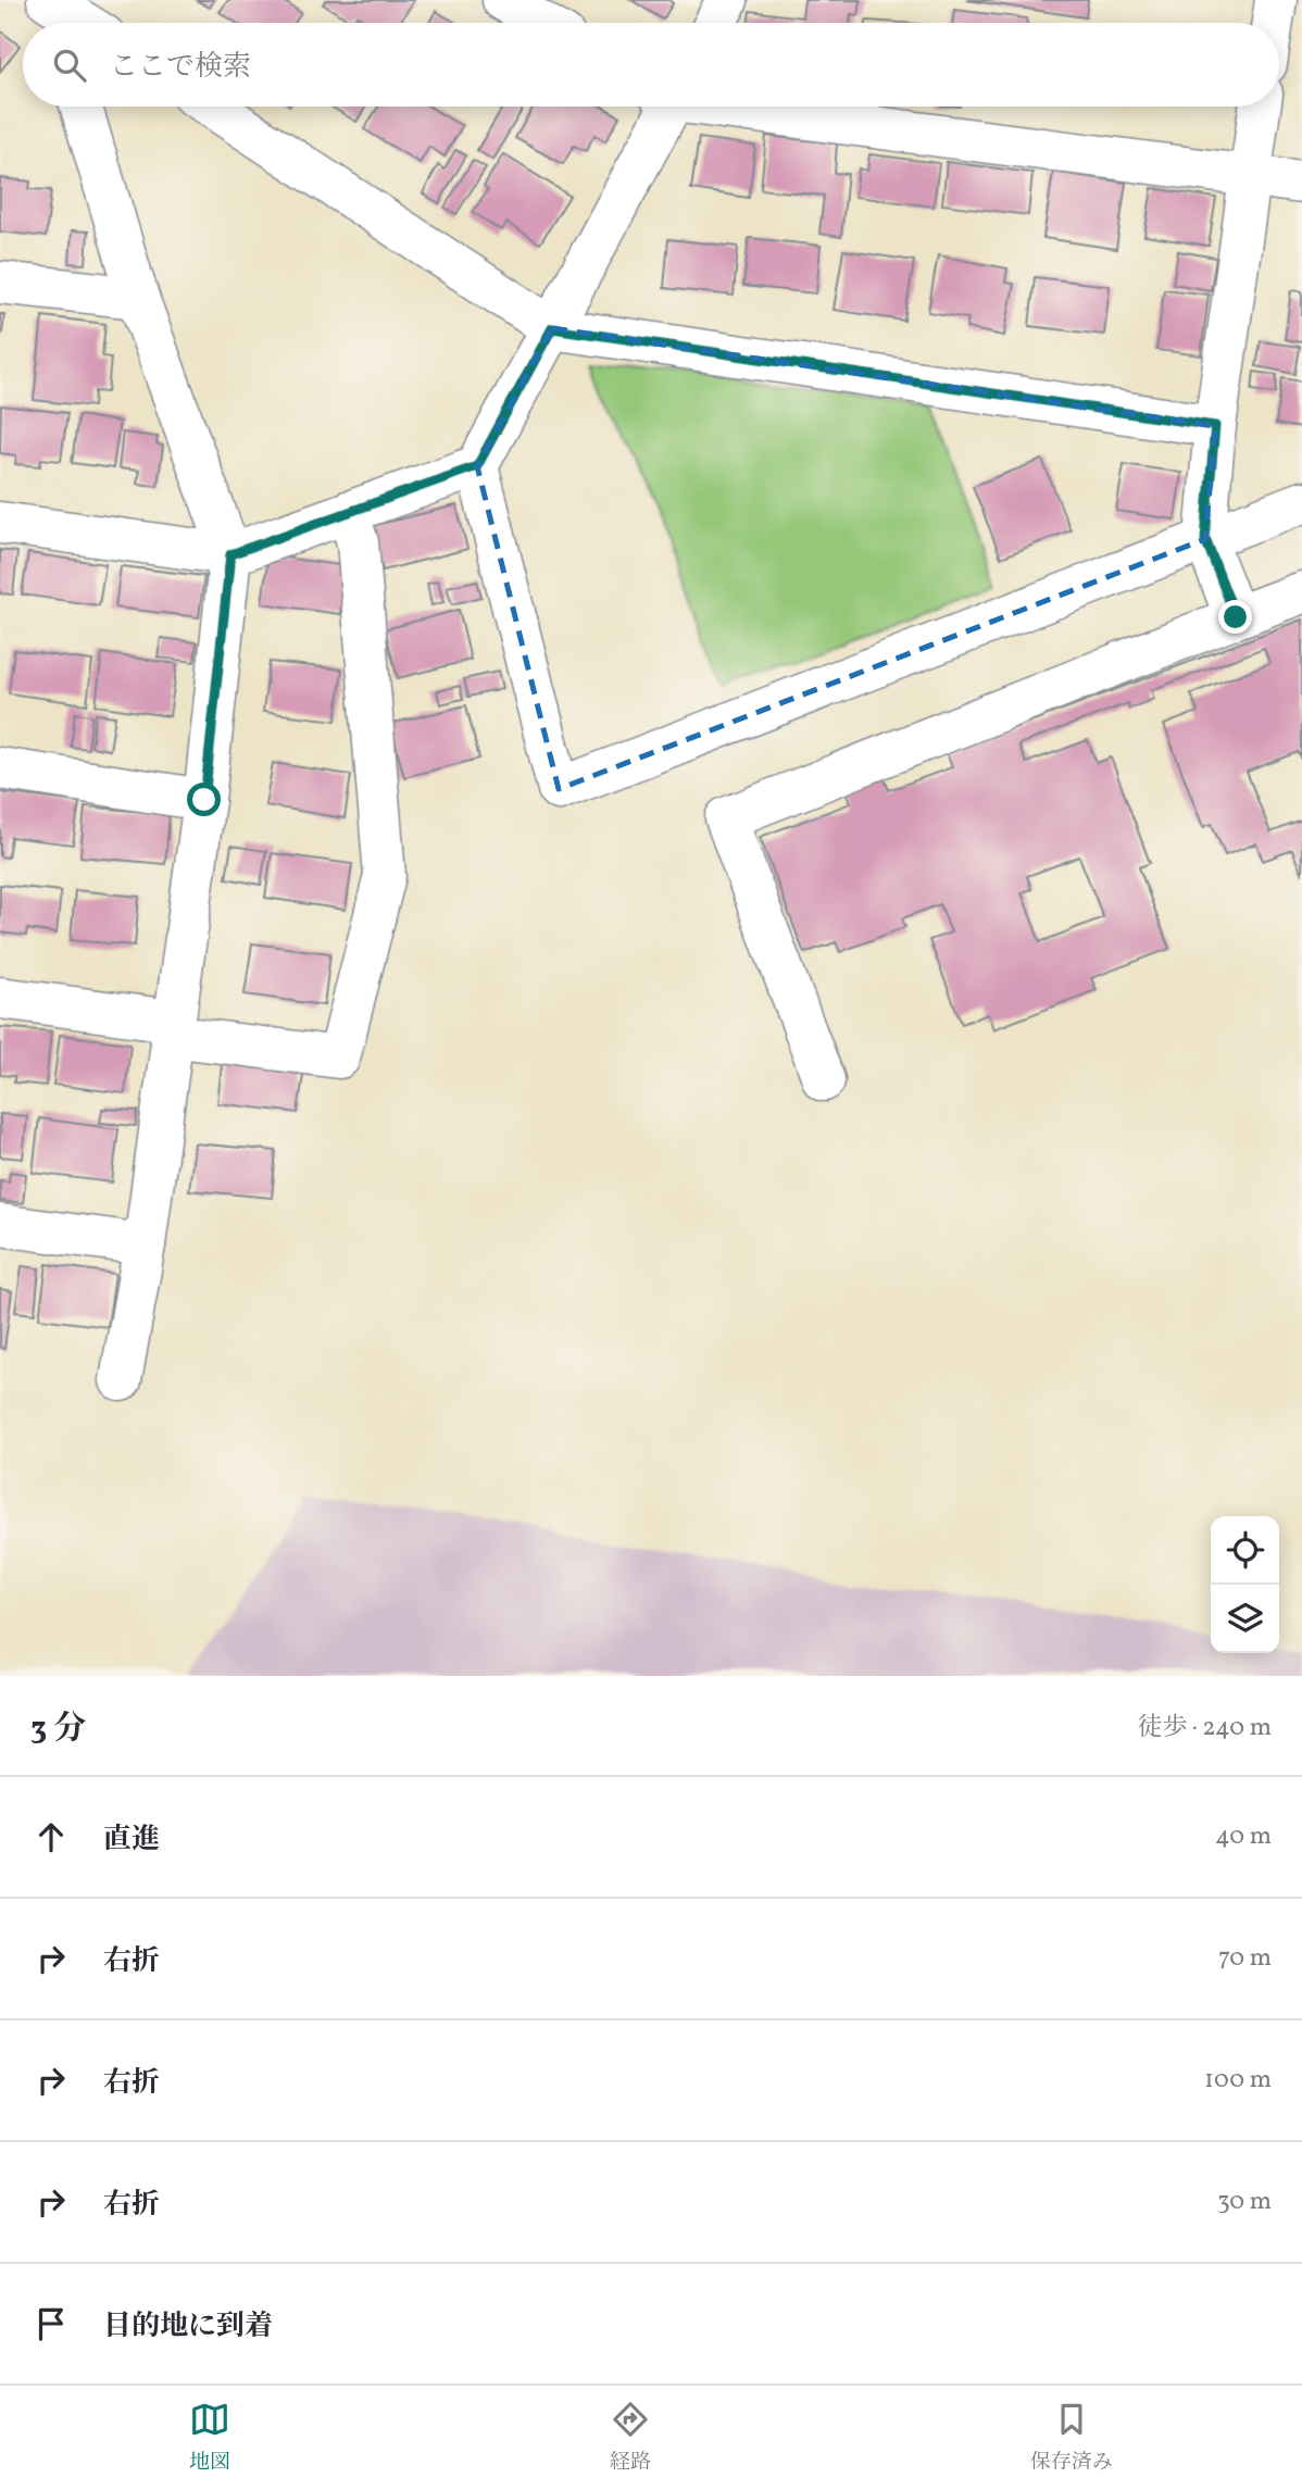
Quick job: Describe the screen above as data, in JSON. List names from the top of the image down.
{
  "page": {
    "search": "ここで検索",
    "heading": ["3 分", "徒歩 · 240 m"],
    "list": [
      ["直進", "40 m"],
      ["右折", "70 m"],
      ["右折", "100 m"],
      ["右折", "30 m"],
      "目的地に到着"
    ],
    "nav": ["地図", "経路", "保存済み"]
  }
}
